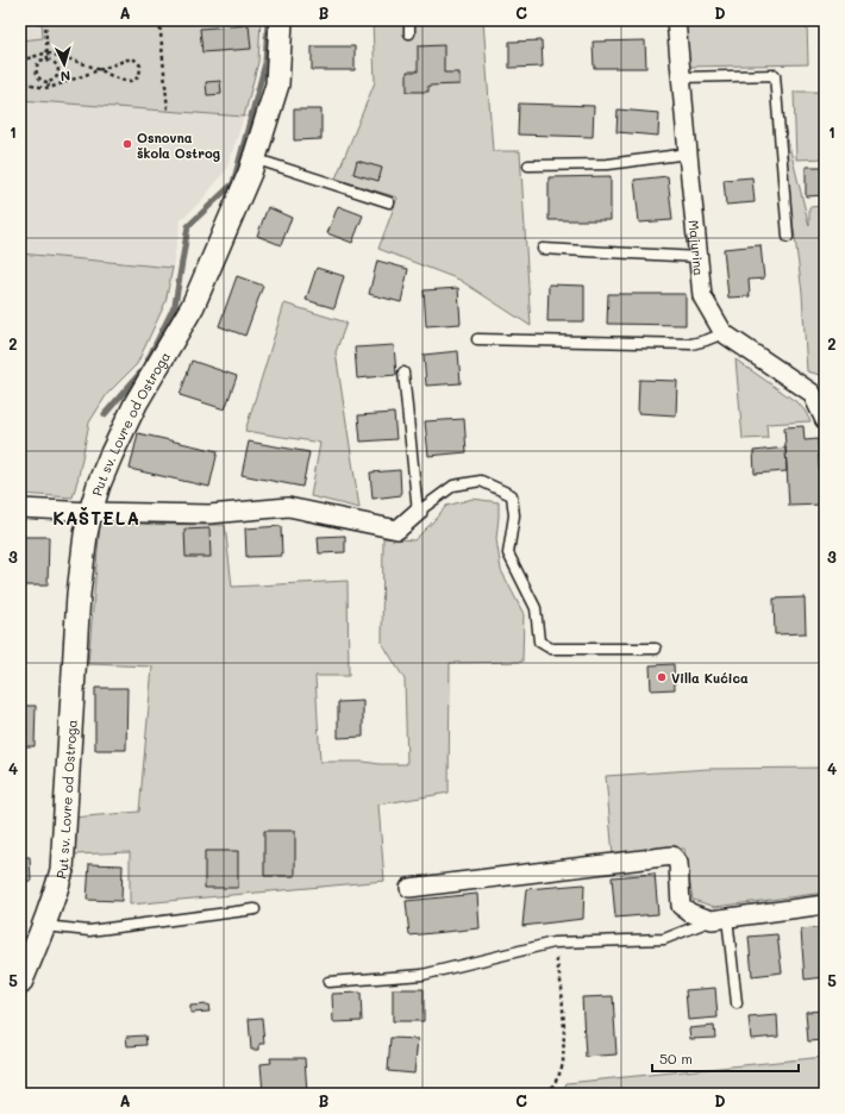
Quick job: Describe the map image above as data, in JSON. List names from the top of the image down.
{
  "streets": {
    "street": ["Majurina", "Put sv. Lovre od Ostroga"]
  },
  "districts": ["KAŠTELA"],
  "places": ["Osnovna škola Ostrog", "Villa Kućica"],
  "scale_bar": "50 m",
  "north": "bottom",
  "grid": {
    "columns": [
      "A",
      "B",
      "C",
      "D"
    ],
    "rows": [
      "1",
      "2",
      "3",
      "4",
      "5"
    ]
  }
}
